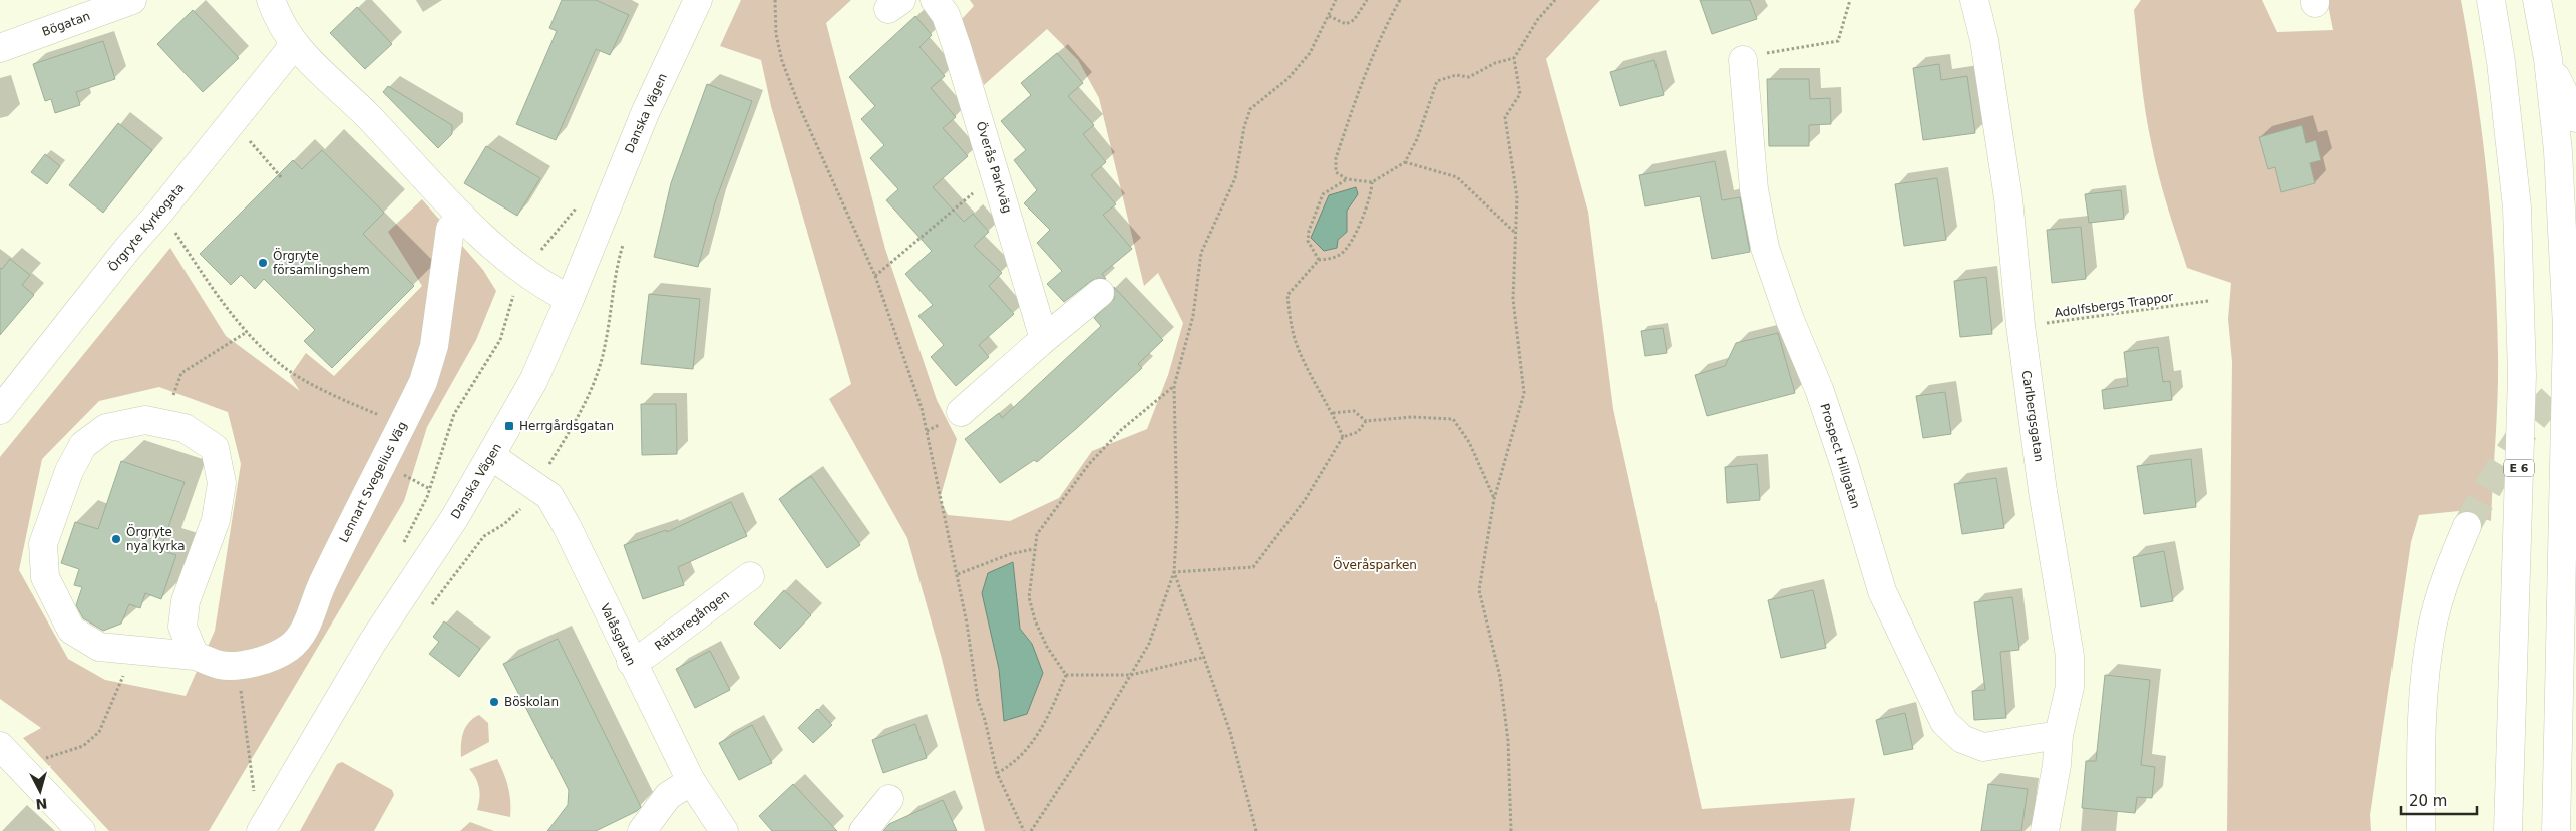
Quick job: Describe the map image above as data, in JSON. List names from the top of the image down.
{
  "streets": {
    "main road": [
      "Bögatan",
      "Danska Vägen",
      "Överås Parkväg",
      "Örgryte Kyrkogata",
      "Carlbergsgatan",
      "Prospect Hillgatan",
      "E 6",
      "Lennart Svegelius Väg",
      "Rättaregången",
      "Valåsgatan"
    ],
    "path": ["Adolfsbergs Trappor"]
  },
  "crossings": [
    ["Danska Vägen", "Valåsgatan"],
    ["Adolfsbergs Trappor", "Carlbergsgatan"],
    ["Carlbergsgatan", "Prospect Hillgatan"],
    ["Rättaregången", "Valåsgatan"]
  ],
  "parks": ["Överåsparken"],
  "places": {
    "other": ["Örgryte församlingshem", "Örgryte nya kyrka", "Böskolan"],
    "transit": ["Herrgårdsgatan"]
  },
  "scale_bar": "20 m",
  "north": "bottom"
}
